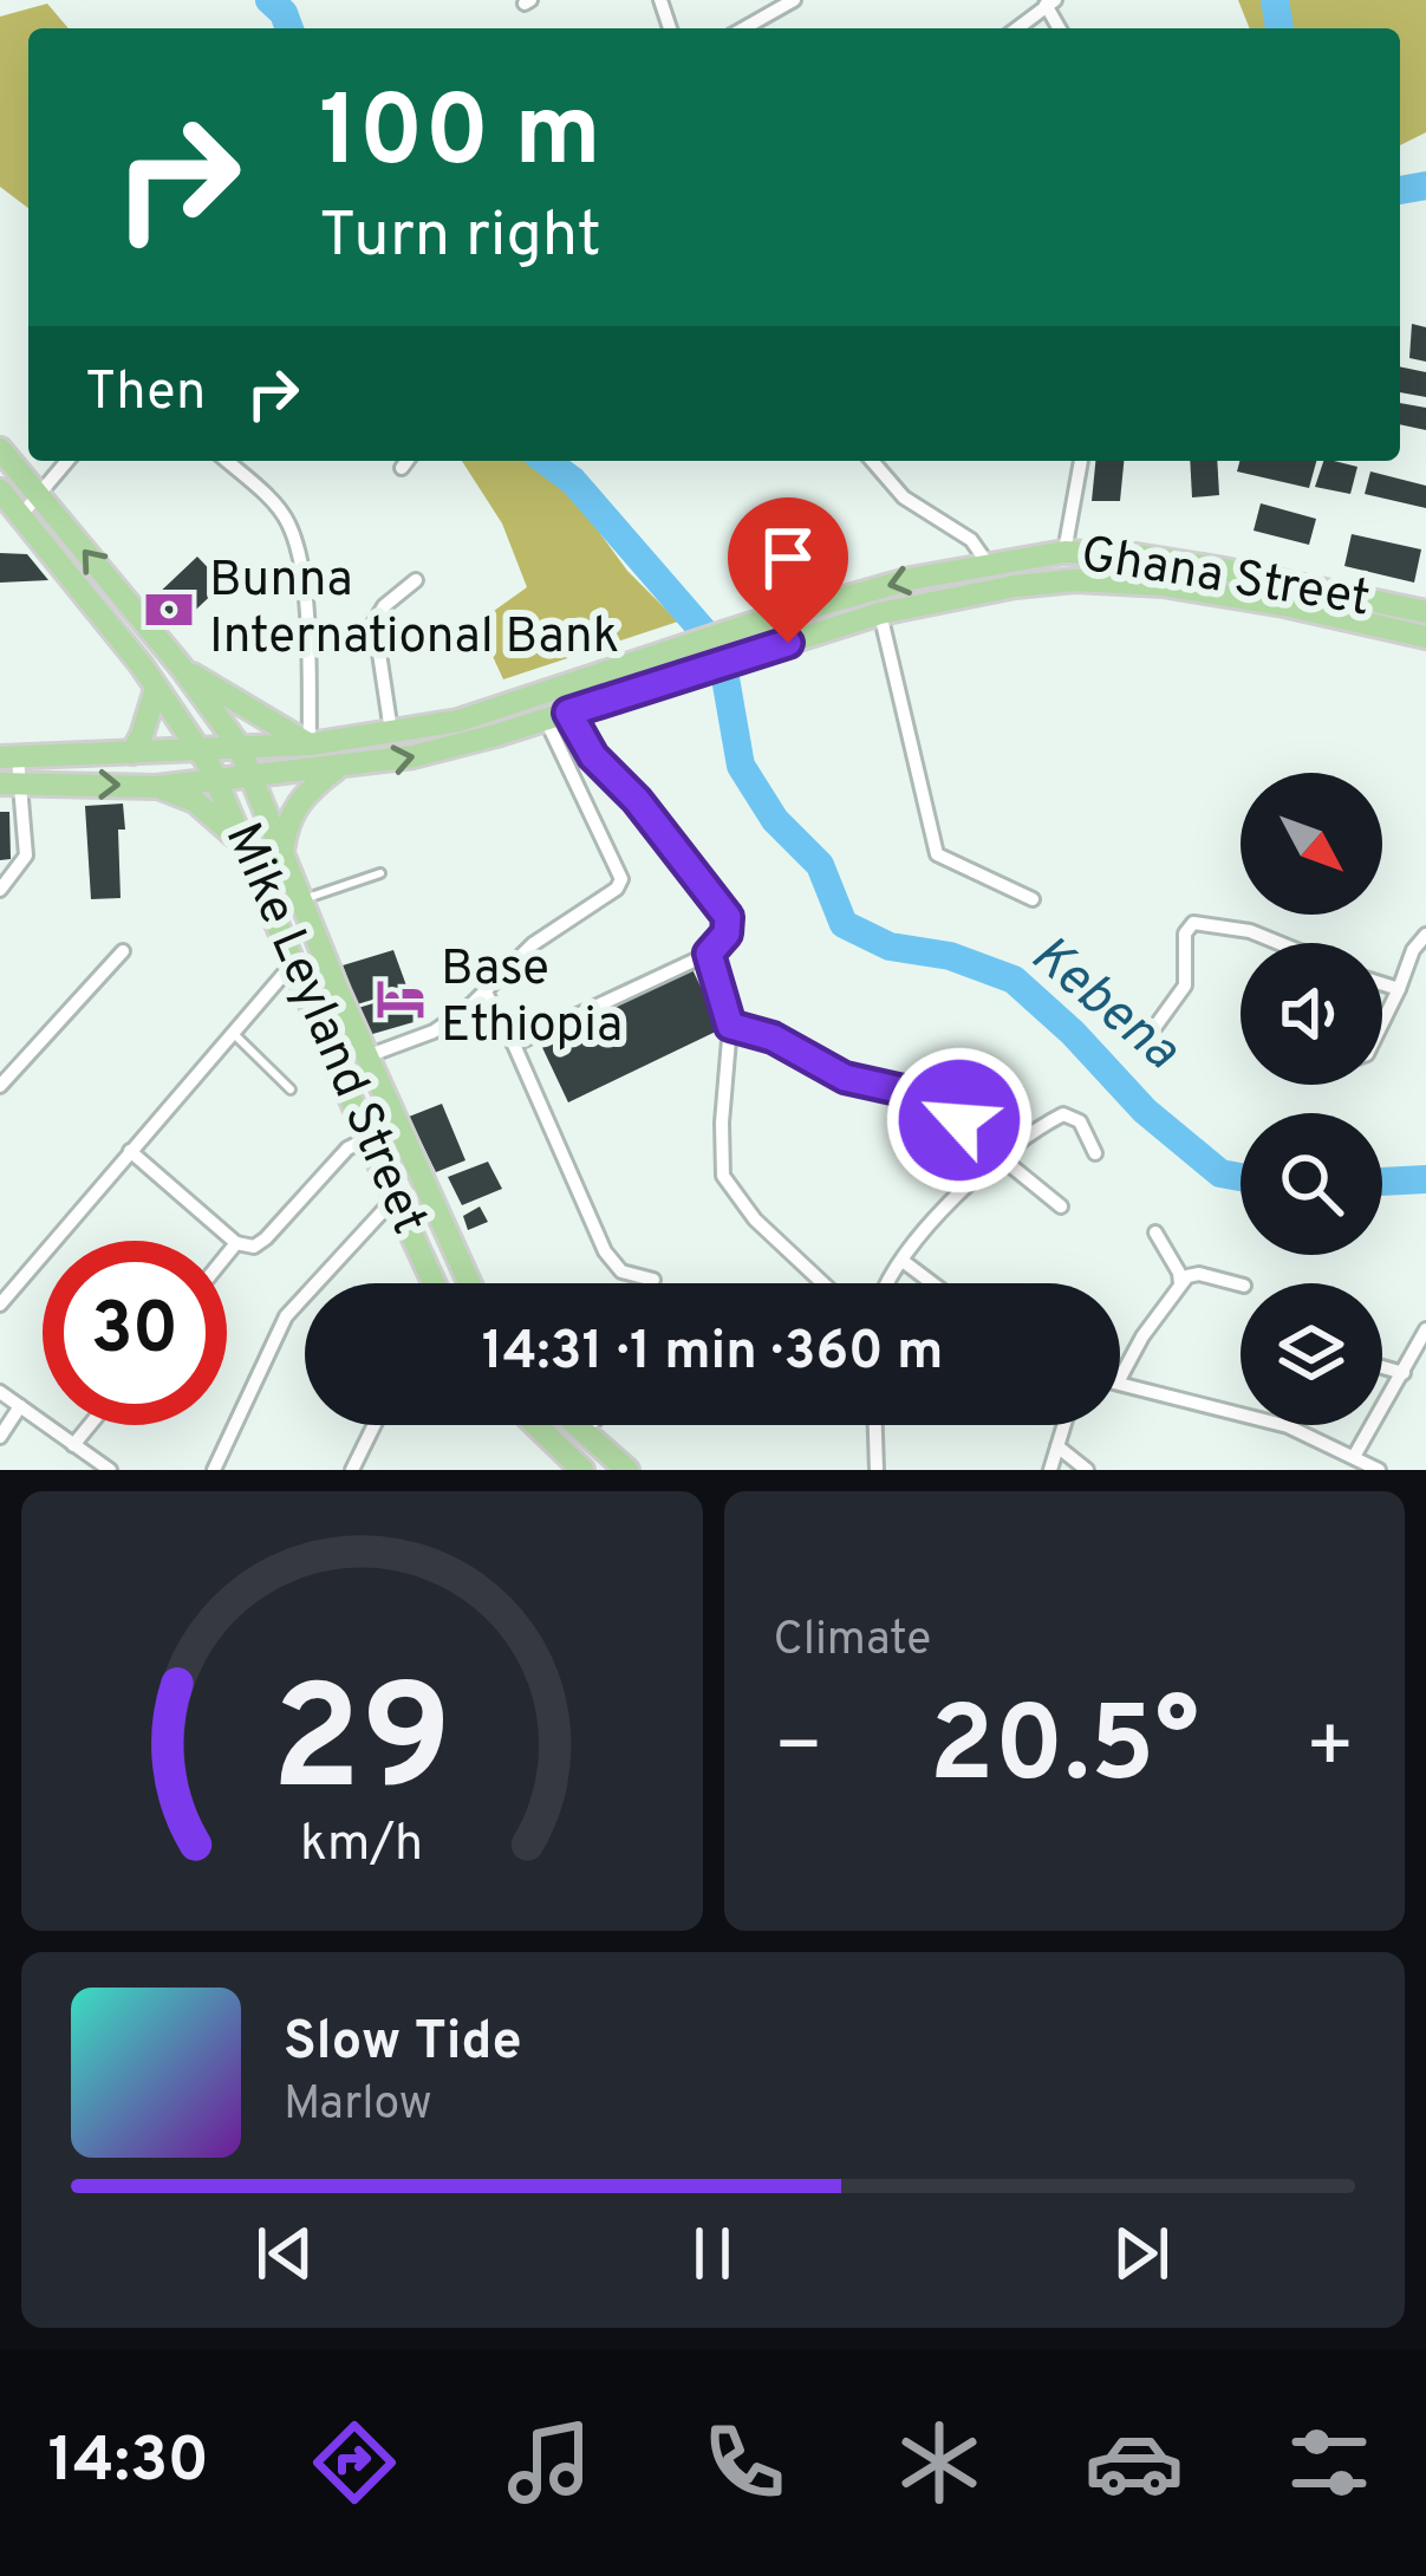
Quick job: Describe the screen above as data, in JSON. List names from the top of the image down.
{
  "streets": {
    "main road": ["Ghana Street", "Mike Leyland Street"]
  },
  "crossings": [
    ["Ghana Street", "Mike Leyland Street"]
  ],
  "water": ["Kebena"],
  "places": {
    "bank": ["Bunna International Bank"],
    "hotel": ["Base Ethiopia"]
  },
  "north": "bottom right",
  "page": {
    "turn": ["100 m", "Turn right"],
    "then": "Then",
    "limit": "30",
    "trip": "14:31 · 1 min · 360 m",
    "tile": "Climate",
    "heat": ["−", "20.5°", "+"],
    "song": ["Slow Tide", "Marlow"],
    "tabs": "14:30",
    "gauge": ["29", "km/h"]
  }
}
